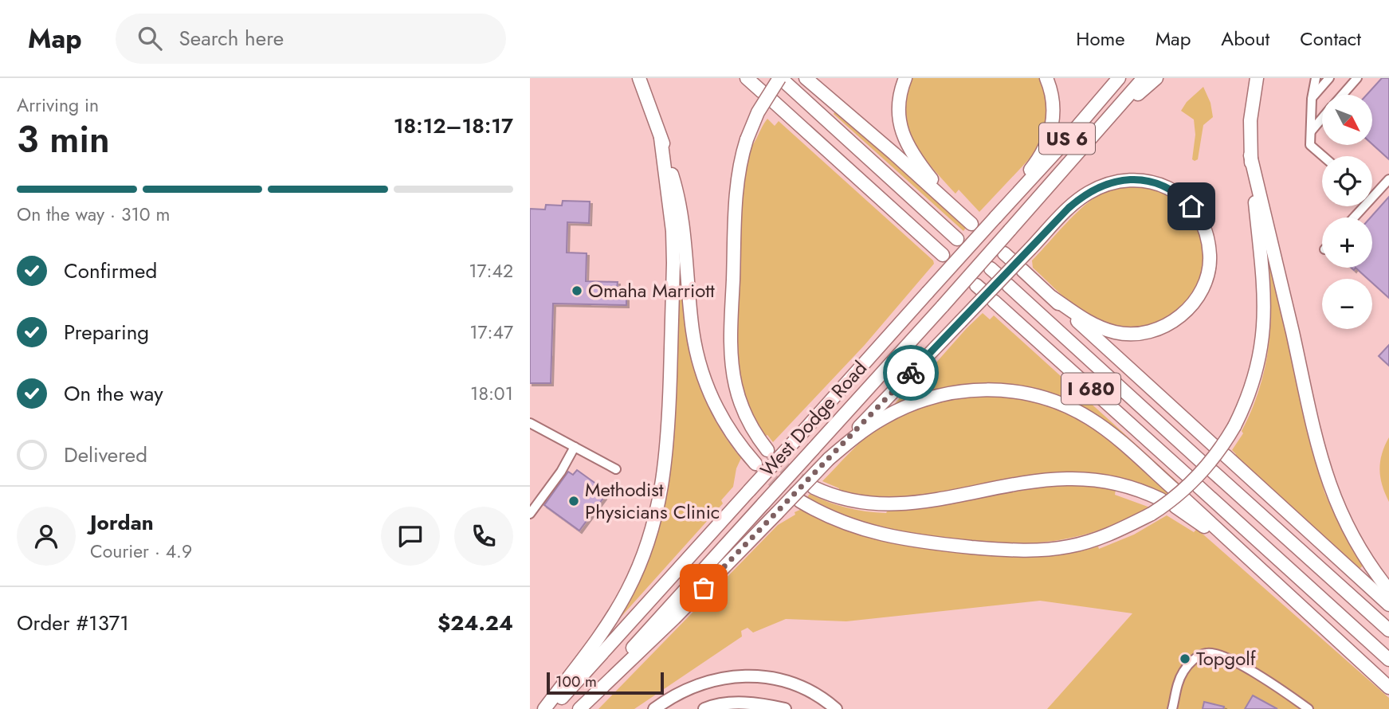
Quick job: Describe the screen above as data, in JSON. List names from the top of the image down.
{
  "streets": {
    "highway": ["US 6", "I 680", "West Dodge Road"]
  },
  "crossings": [
    ["US 6", "West Dodge Road"]
  ],
  "places": ["Omaha Marriott", "Methodist Physicians Clinic", "Topgolf"],
  "scale_bar": "100 m",
  "north": "bottom right",
  "page": {
    "header": "Map",
    "search": "Search here",
    "nav": [
      "Home",
      "Map",
      "About",
      "Contact"
    ],
    "heading": ["3 min", "Arriving in", "18:12–18:17"],
    "panel": [
      "Jordan",
      "Courier · 4.9",
      "Order #1371",
      "$24.24"
    ],
    "map_buttons": ["+", "−"],
    "bar": "On the way · 310 m",
    "list": [
      ["Confirmed", "17:42"],
      ["Preparing", "17:47"],
      ["On the way", "18:01"],
      "Delivered"
    ],
    "scale": "100 m"
  }
}
